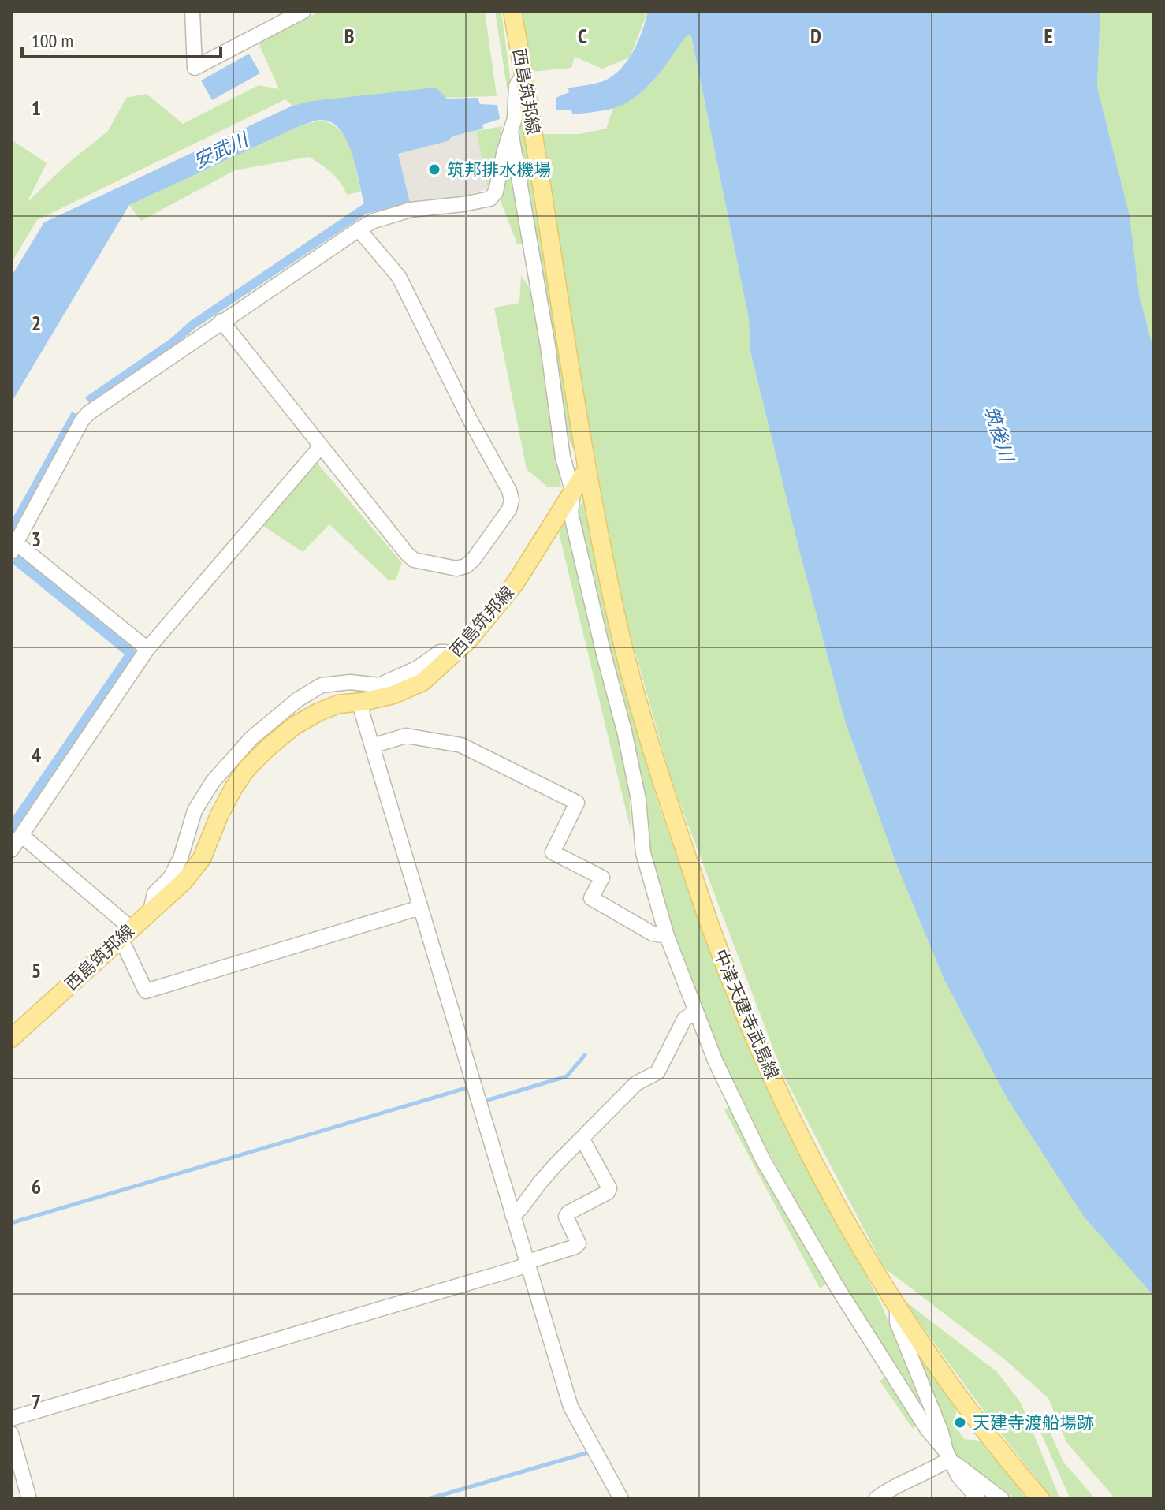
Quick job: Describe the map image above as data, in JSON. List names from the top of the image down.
{
  "streets": {
    "main road": ["西島筑邦線", "中津天建寺武島線"]
  },
  "crossings": [
    ["西島筑邦線", "中津天建寺武島線"]
  ],
  "water": ["安武川", "筑後川"],
  "places": ["筑邦排水機場", "天建寺渡船場跡"],
  "scale_bar": "100 m",
  "grid": {
    "columns": [
      "B",
      "C",
      "D",
      "E"
    ],
    "rows": [
      "1",
      "2",
      "3",
      "4",
      "5",
      "6",
      "7"
    ]
  }
}
